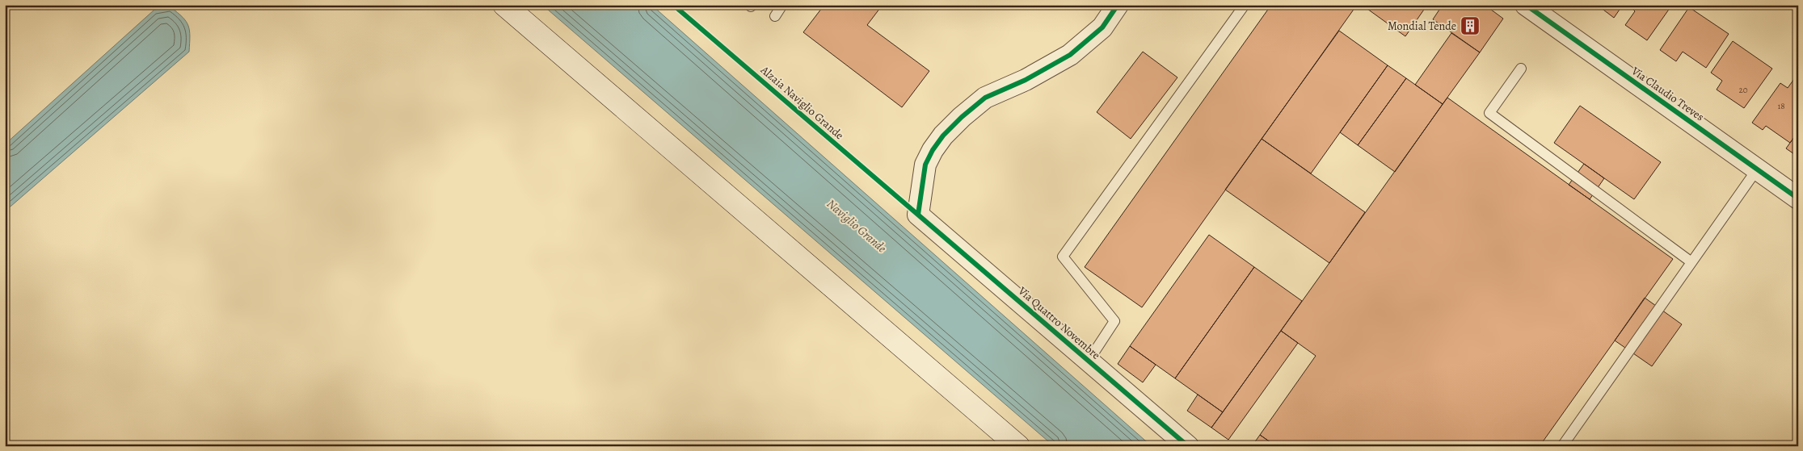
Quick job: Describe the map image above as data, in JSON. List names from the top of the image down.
{
  "streets": {
    "street": ["Via Claudio Treves", "Via Quattro Novembre"],
    "cycle path": ["Alzaia Naviglio Grande"]
  },
  "water": ["Naviglio Grande"],
  "places": {
    "building": ["Mondial Tende"]
  },
  "house_numbers": ["20", "18"]
}
